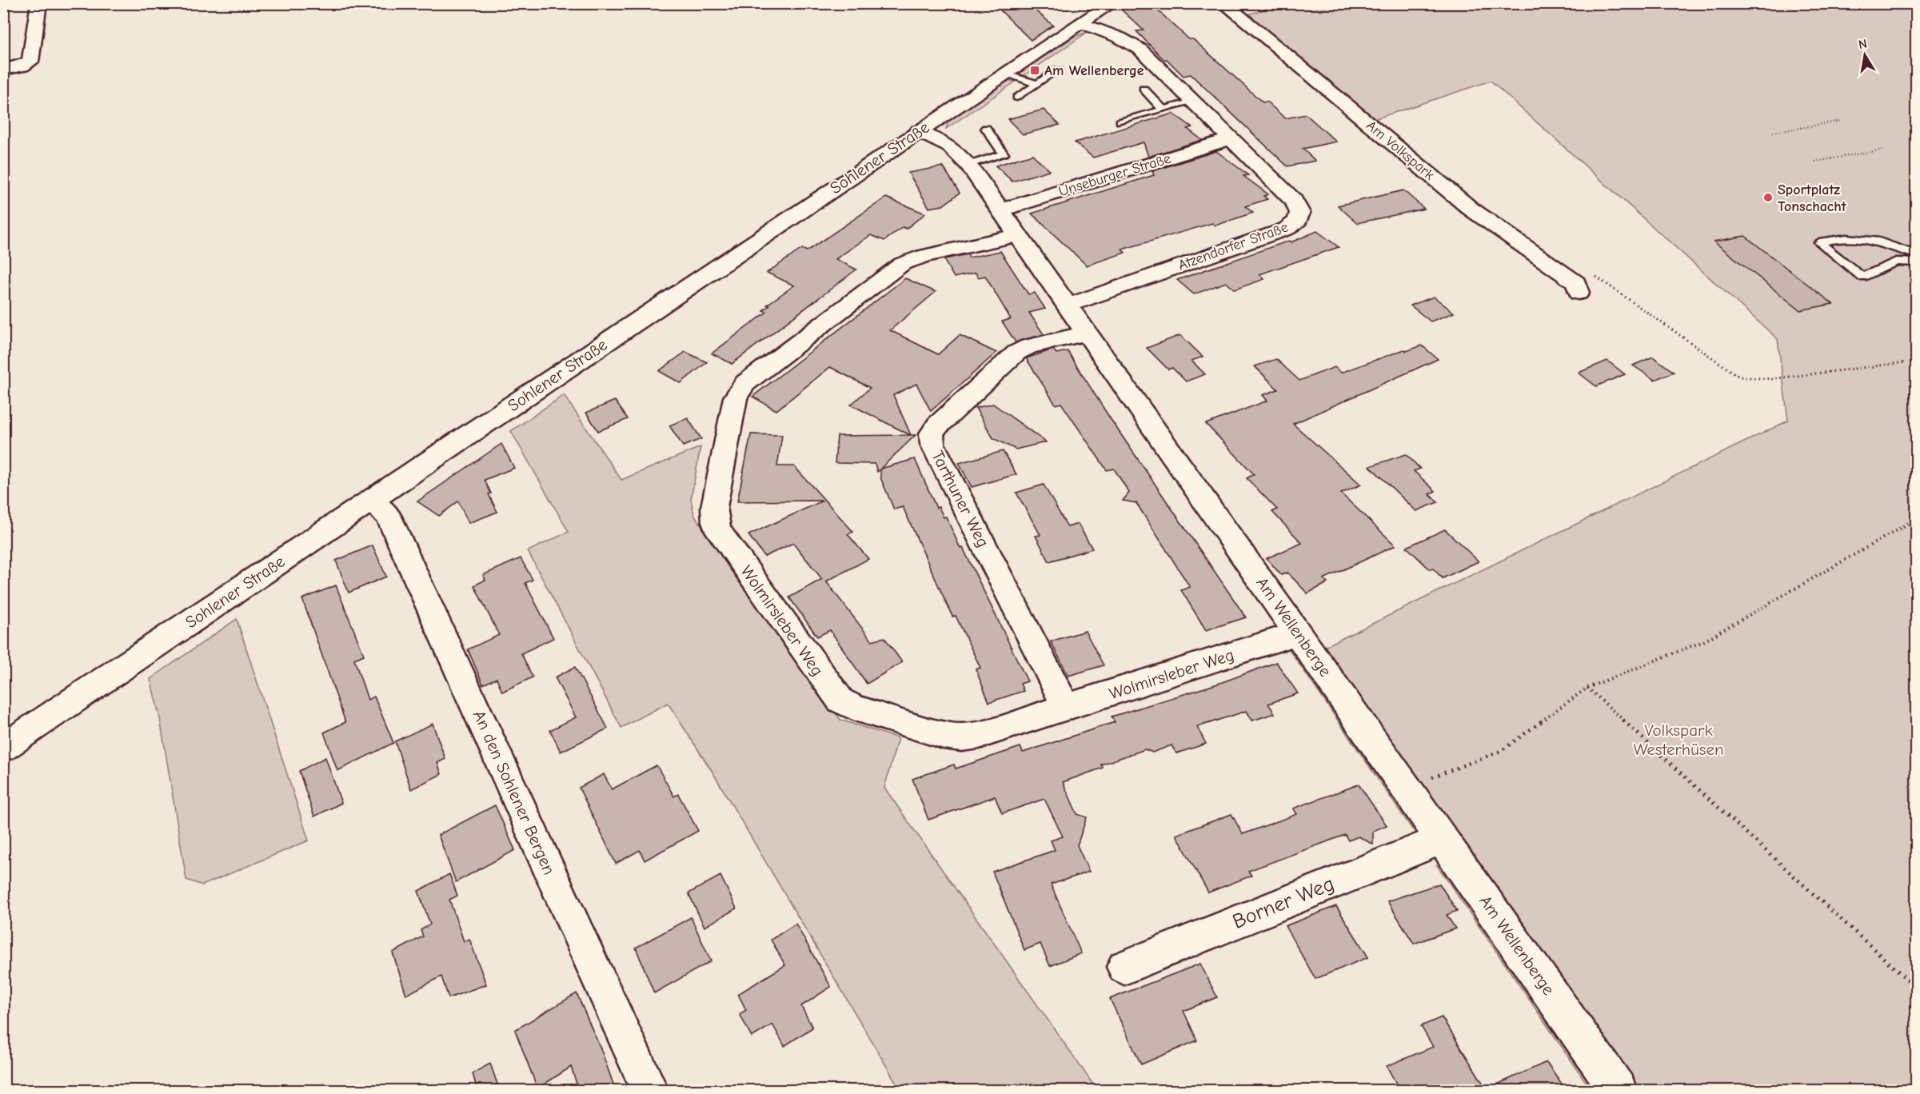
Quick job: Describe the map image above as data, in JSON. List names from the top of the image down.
{
  "streets": {
    "street": [
      "Am Volkspark",
      "Sohlener Straße",
      "Unseburger Straße",
      "Atzendorfer Straße",
      "Tarthuner Weg",
      "Wolmirsleber Weg",
      "Am Wellenberge",
      "An den Sohlener Bergen",
      "Borner Weg"
    ]
  },
  "crossings": [
    ["Sohlener Straße", "Atzendorfer Straße"],
    ["Sohlener Straße", "Am Wellenberge"],
    ["Sohlener Straße", "An den Sohlener Bergen"],
    ["Unseburger Straße", "Atzendorfer Straße"],
    ["Unseburger Straße", "Am Wellenberge"],
    ["Atzendorfer Straße", "Am Wellenberge"],
    ["Tarthuner Weg", "Wolmirsleber Weg"],
    ["Tarthuner Weg", "Am Wellenberge"],
    ["Wolmirsleber Weg", "Am Wellenberge"],
    ["Am Wellenberge", "Borner Weg"]
  ],
  "parks": ["Volkspark Westerhüsen"],
  "places": {
    "transit": ["Am Wellenberge"],
    "other": ["Sportplatz Tonschacht"]
  },
  "north": "top"
}
